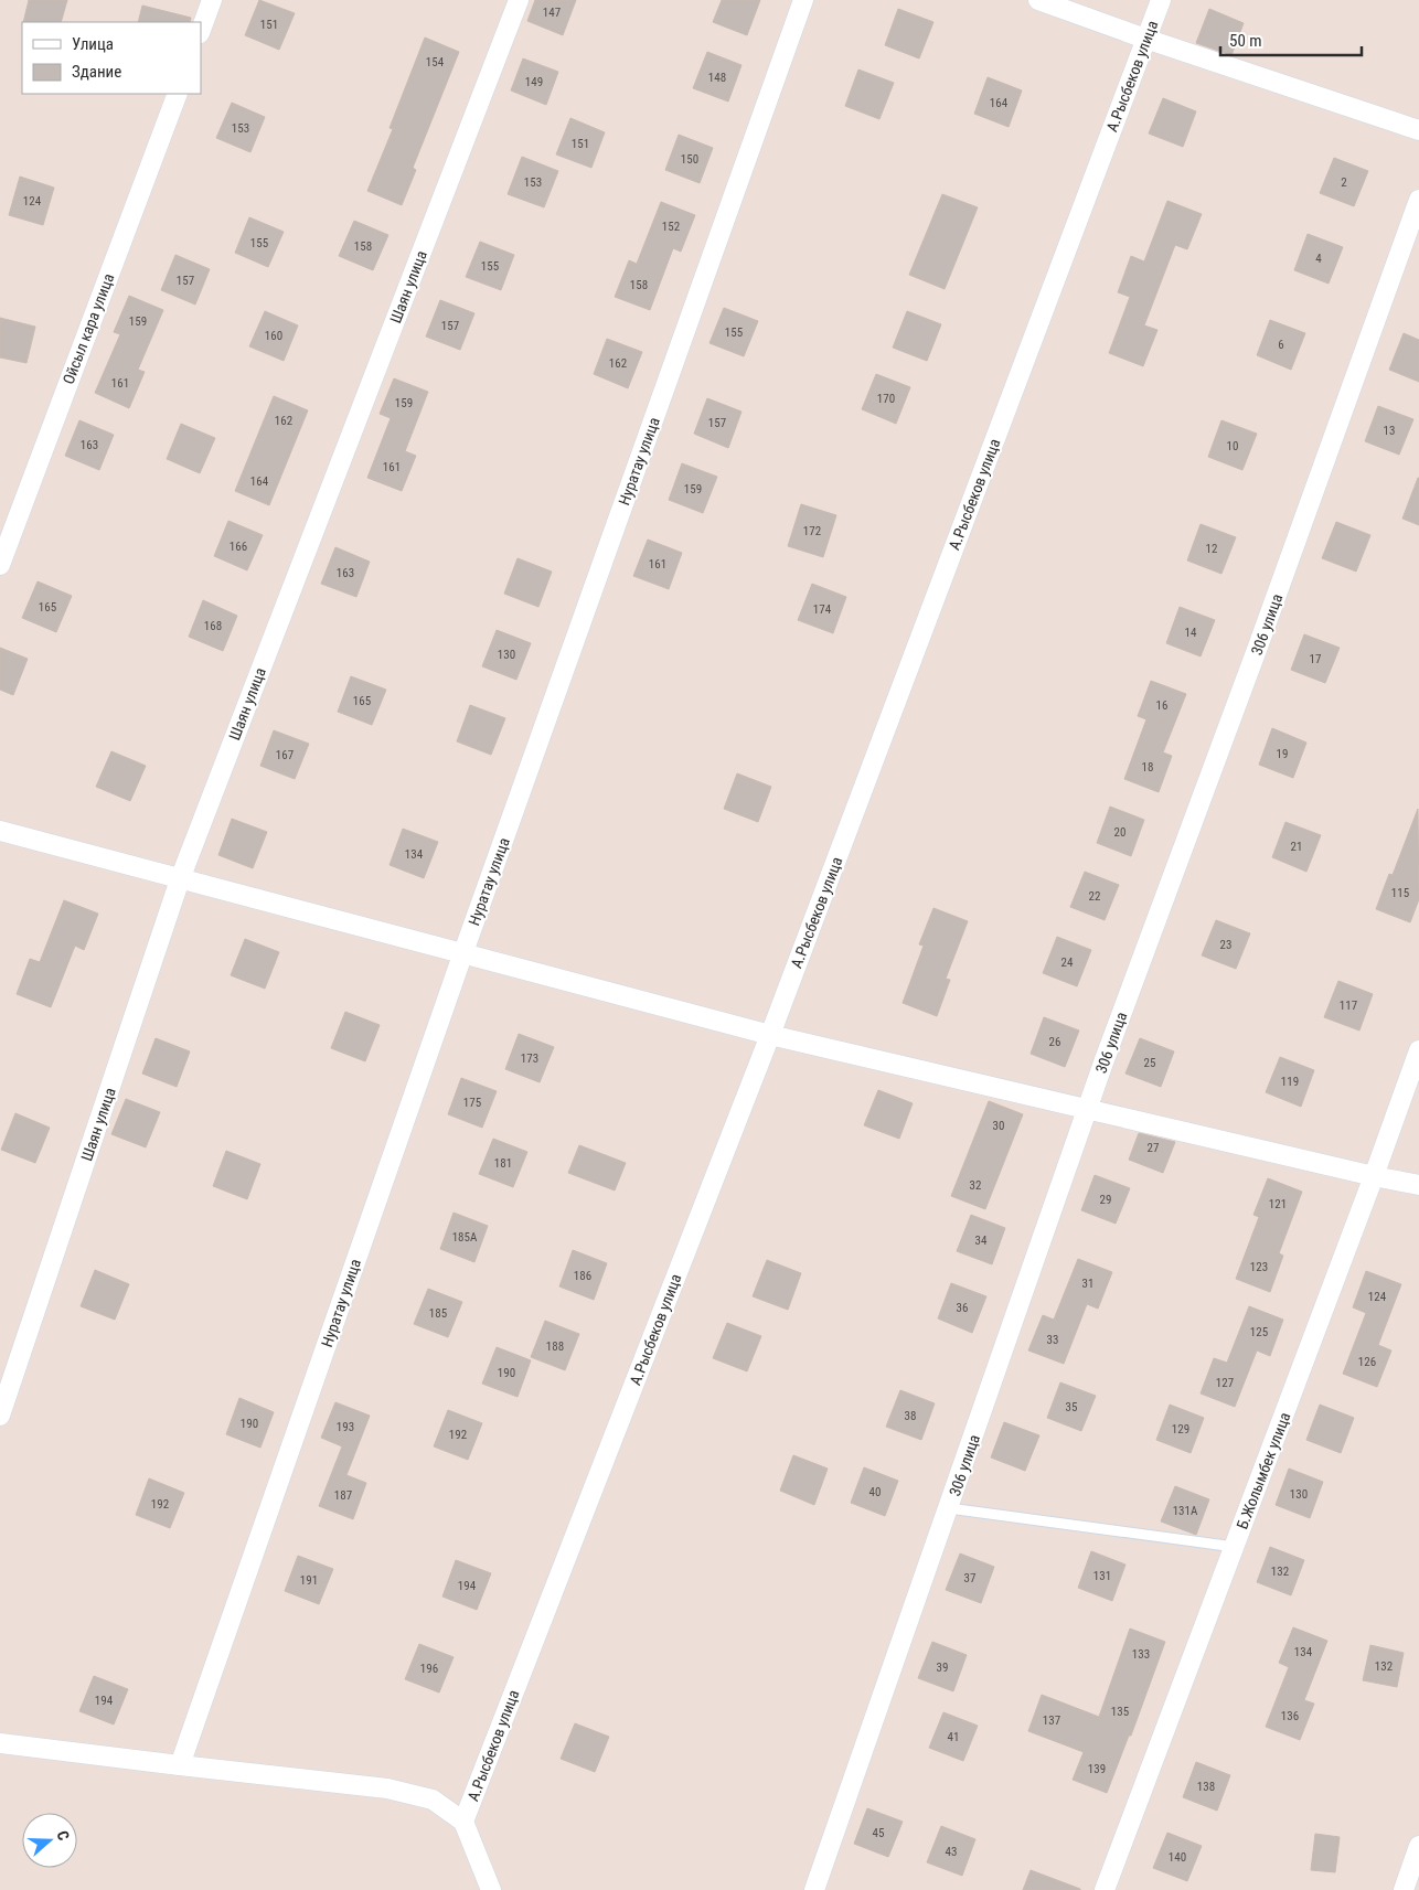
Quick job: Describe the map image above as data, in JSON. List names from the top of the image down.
{
  "streets": {
    "street": [
      "А.Рысбеков улица",
      "Шаян улица",
      "Ойсыл кара улица",
      "Нуратау улица",
      "306 улица",
      "Б.Жолымбек улица"
    ]
  },
  "house_numbers": [
    "147",
    "151",
    "154",
    "148",
    "149",
    "164",
    "153",
    "151",
    "150",
    "153",
    "2",
    "124",
    "152",
    "155",
    "158",
    "4",
    "155",
    "157",
    "158",
    "159",
    "157",
    "155",
    "160",
    "6",
    "162",
    "161",
    "170",
    "159",
    "162",
    "157",
    "13",
    "163",
    "10",
    "161",
    "164",
    "159",
    "172",
    "166",
    "12",
    "161",
    "163",
    "165",
    "174",
    "168",
    "14",
    "130",
    "17",
    "165",
    "16",
    "19",
    "167",
    "18",
    "20",
    "21",
    "134",
    "115",
    "22",
    "23",
    "24",
    "117",
    "26",
    "173",
    "25",
    "119",
    "175",
    "30",
    "27",
    "181",
    "32",
    "29",
    "121",
    "185А",
    "34",
    "123",
    "186",
    "31",
    "124",
    "36",
    "185",
    "125",
    "33",
    "188",
    "126",
    "190",
    "127",
    "35",
    "38",
    "190",
    "193",
    "129",
    "192",
    "40",
    "130",
    "187",
    "192",
    "131А",
    "132",
    "131",
    "37",
    "191",
    "194",
    "134",
    "133",
    "132",
    "39",
    "196",
    "194",
    "135",
    "136",
    "137",
    "41",
    "139",
    "138",
    "45",
    "43",
    "140"
  ],
  "legend": ["Улица", "Здание"],
  "scale_bar": "50 m",
  "north": "right"
}
